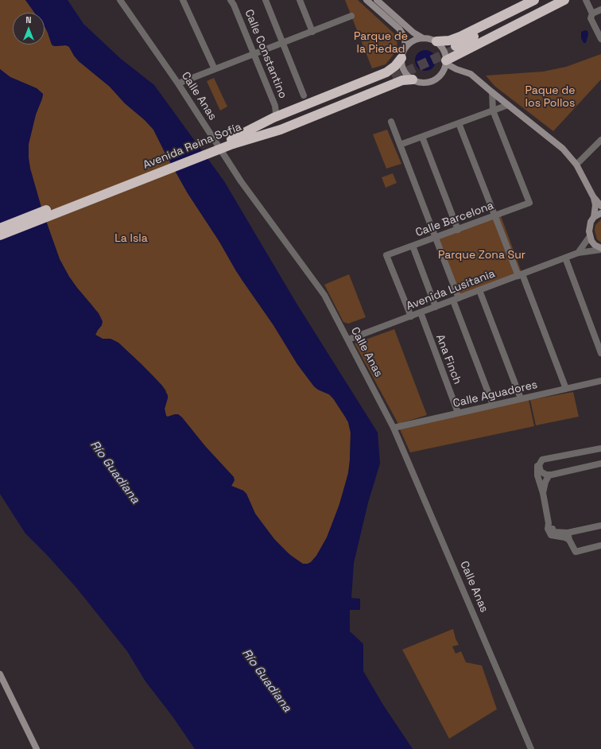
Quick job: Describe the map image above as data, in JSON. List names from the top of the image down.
{
  "streets": {
    "highway": ["Avenida Reina Sofía"],
    "street": [
      "Calle Constantino",
      "Calle Anas",
      "Calle Barcelona",
      "Avenida Lusitania",
      "Ana Finch",
      "Calle Aguadores"
    ]
  },
  "crossings": [
    ["Calle Anas", "Avenida Lusitania"],
    ["Calle Anas", "Calle Aguadores"],
    ["Calle Barcelona", "Avenida Lusitania"],
    ["Avenida Lusitania", "Ana Finch"],
    ["Ana Finch", "Calle Aguadores"]
  ],
  "water": ["Río Guadiana"],
  "parks": [
    "Parque de la Piedad",
    "Paque de los Pollos",
    "La Isla",
    "Parque Zona Sur"
  ],
  "north": "top"
}
